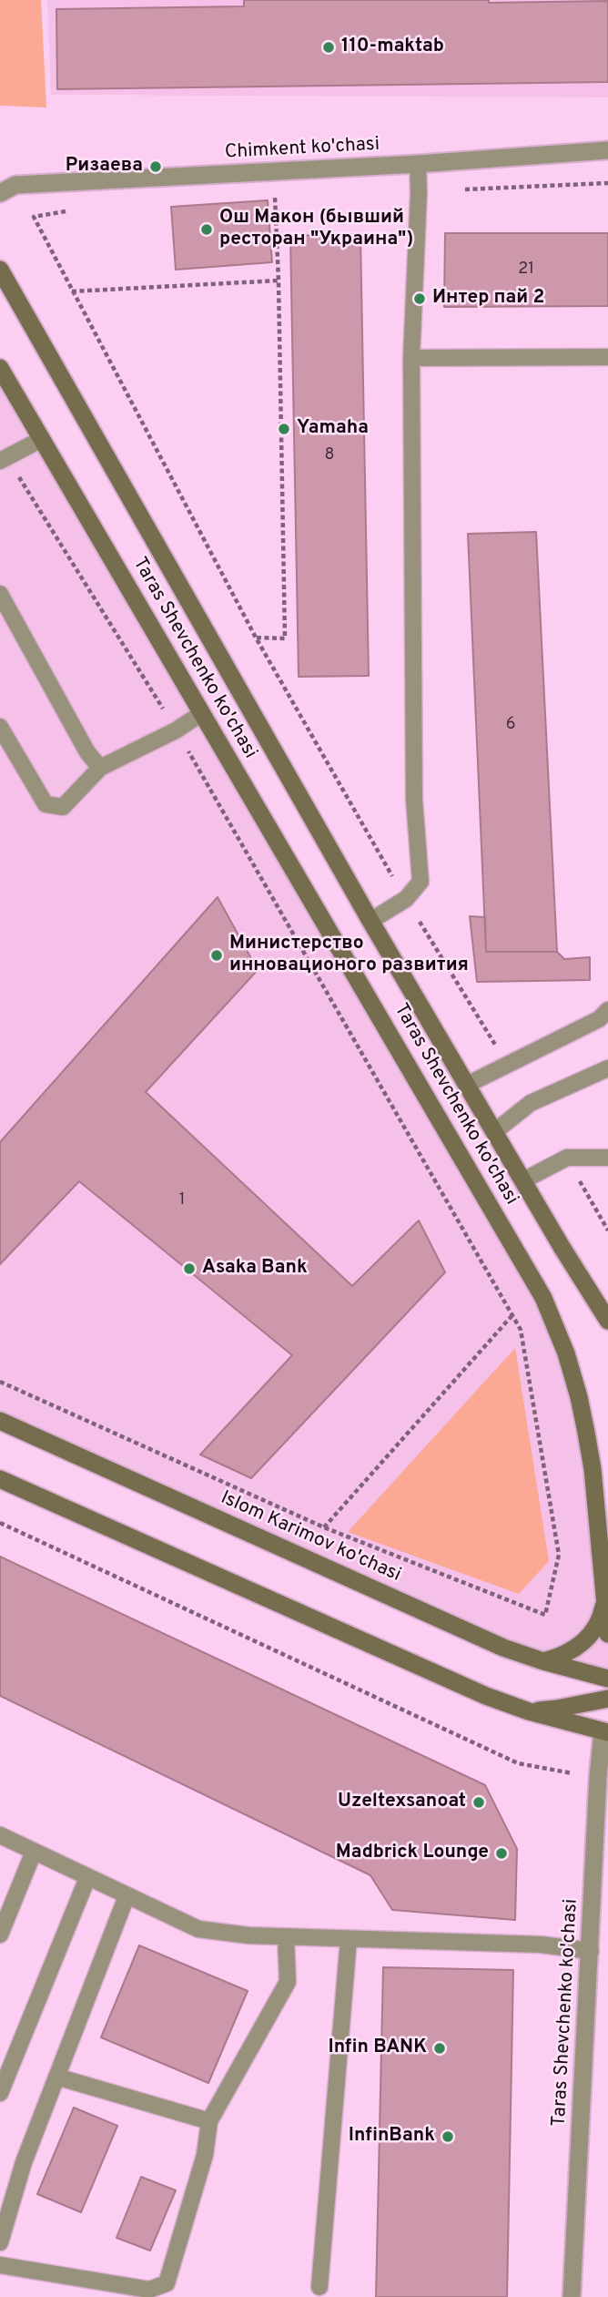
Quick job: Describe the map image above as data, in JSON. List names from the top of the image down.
{
  "streets": {
    "main road": ["Taras Shevchenko ko'chasi", "Islom Karimov ko'chasi"],
    "street": ["Chimkent ko'chasi"]
  },
  "crossings": [
    ["Taras Shevchenko ko'chasi", "Islom Karimov ko'chasi"]
  ],
  "places": [
    "110-maktab",
    "Ризаева",
    "Ош Макон (бывший ресторан \"Украина\")",
    "Интер пай 2",
    "Yamaha",
    "Министерство инновационого развития",
    "Asaka Bank",
    "Uzeltexsanoat",
    "Madbrick Lounge",
    "Infin BANK",
    "InfinBank"
  ],
  "house_numbers": [
    "21",
    "8",
    "6",
    "1"
  ]
}
